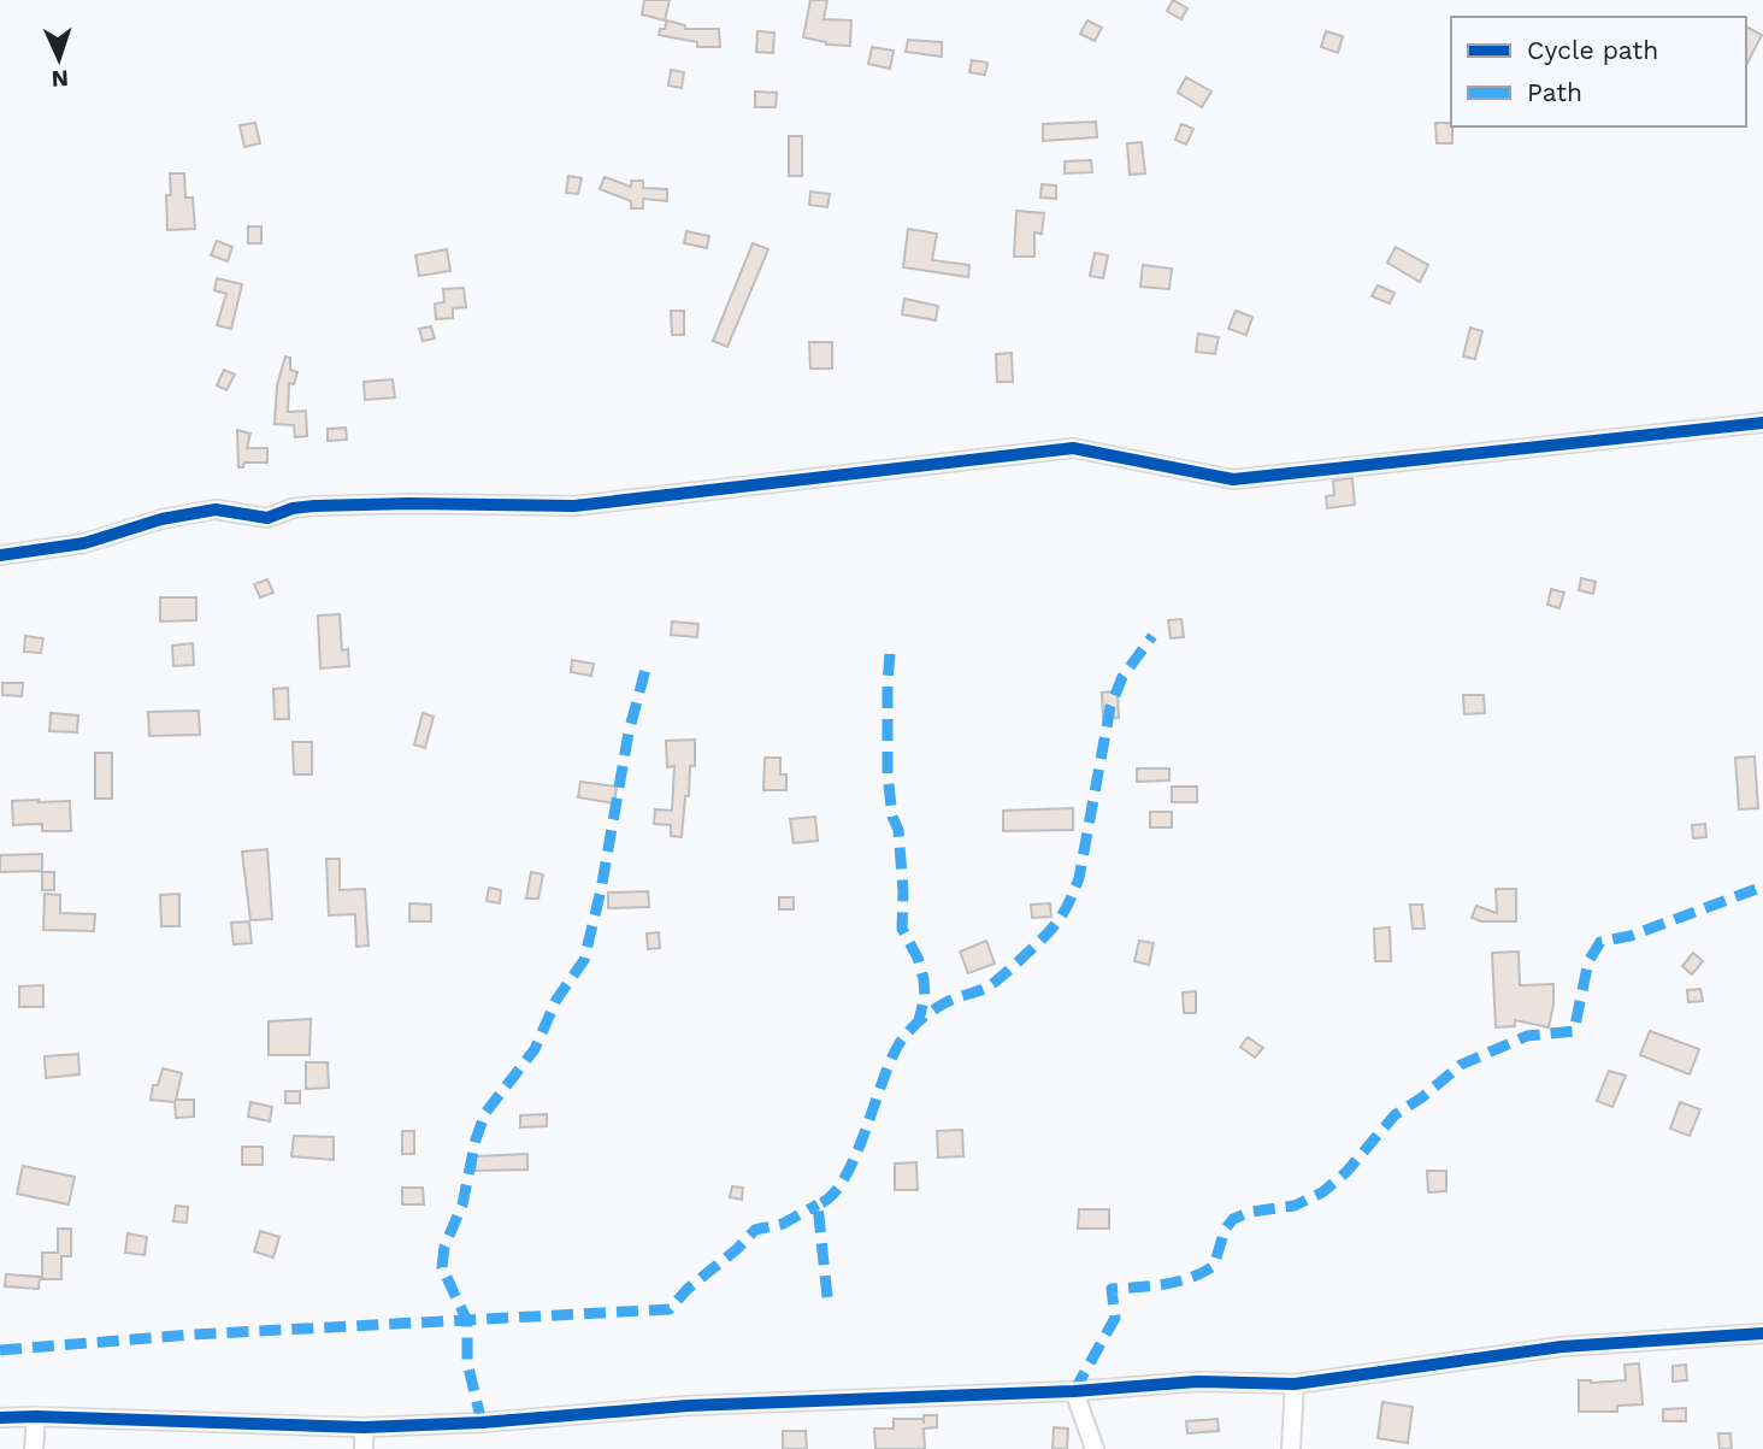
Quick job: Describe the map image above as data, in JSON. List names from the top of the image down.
{
  "legend": ["Cycle path", "Path"],
  "north": "bottom"
}
